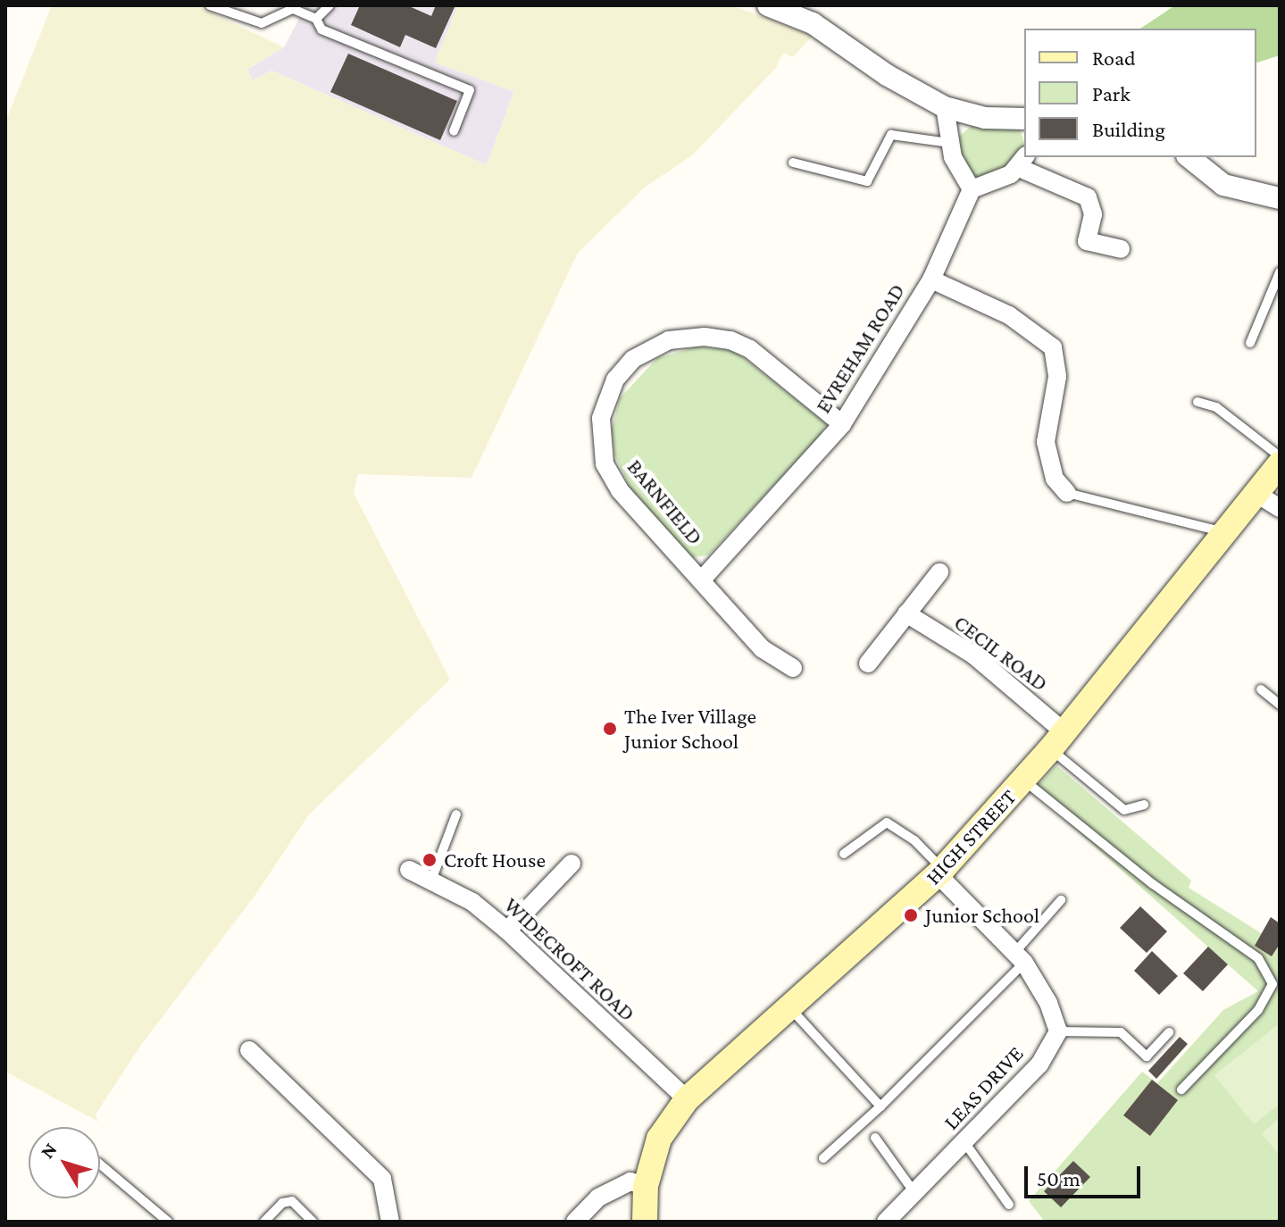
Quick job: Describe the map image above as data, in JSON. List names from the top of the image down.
{
  "streets": {
    "main road": ["HIGH STREET"],
    "street": [
      "EVREHAM ROAD",
      "BARNFIELD",
      "CECIL ROAD",
      "WIDECROFT ROAD",
      "LEAS DRIVE"
    ]
  },
  "crossings": [
    ["EVREHAM ROAD", "BARNFIELD"],
    ["CECIL ROAD", "HIGH STREET"],
    ["HIGH STREET", "WIDECROFT ROAD"]
  ],
  "places": ["The Iver Village Junior School", "Croft House", "Junior School"],
  "legend": ["Road", "Park", "Building"],
  "scale_bar": "50 m",
  "north": "top left"
}
